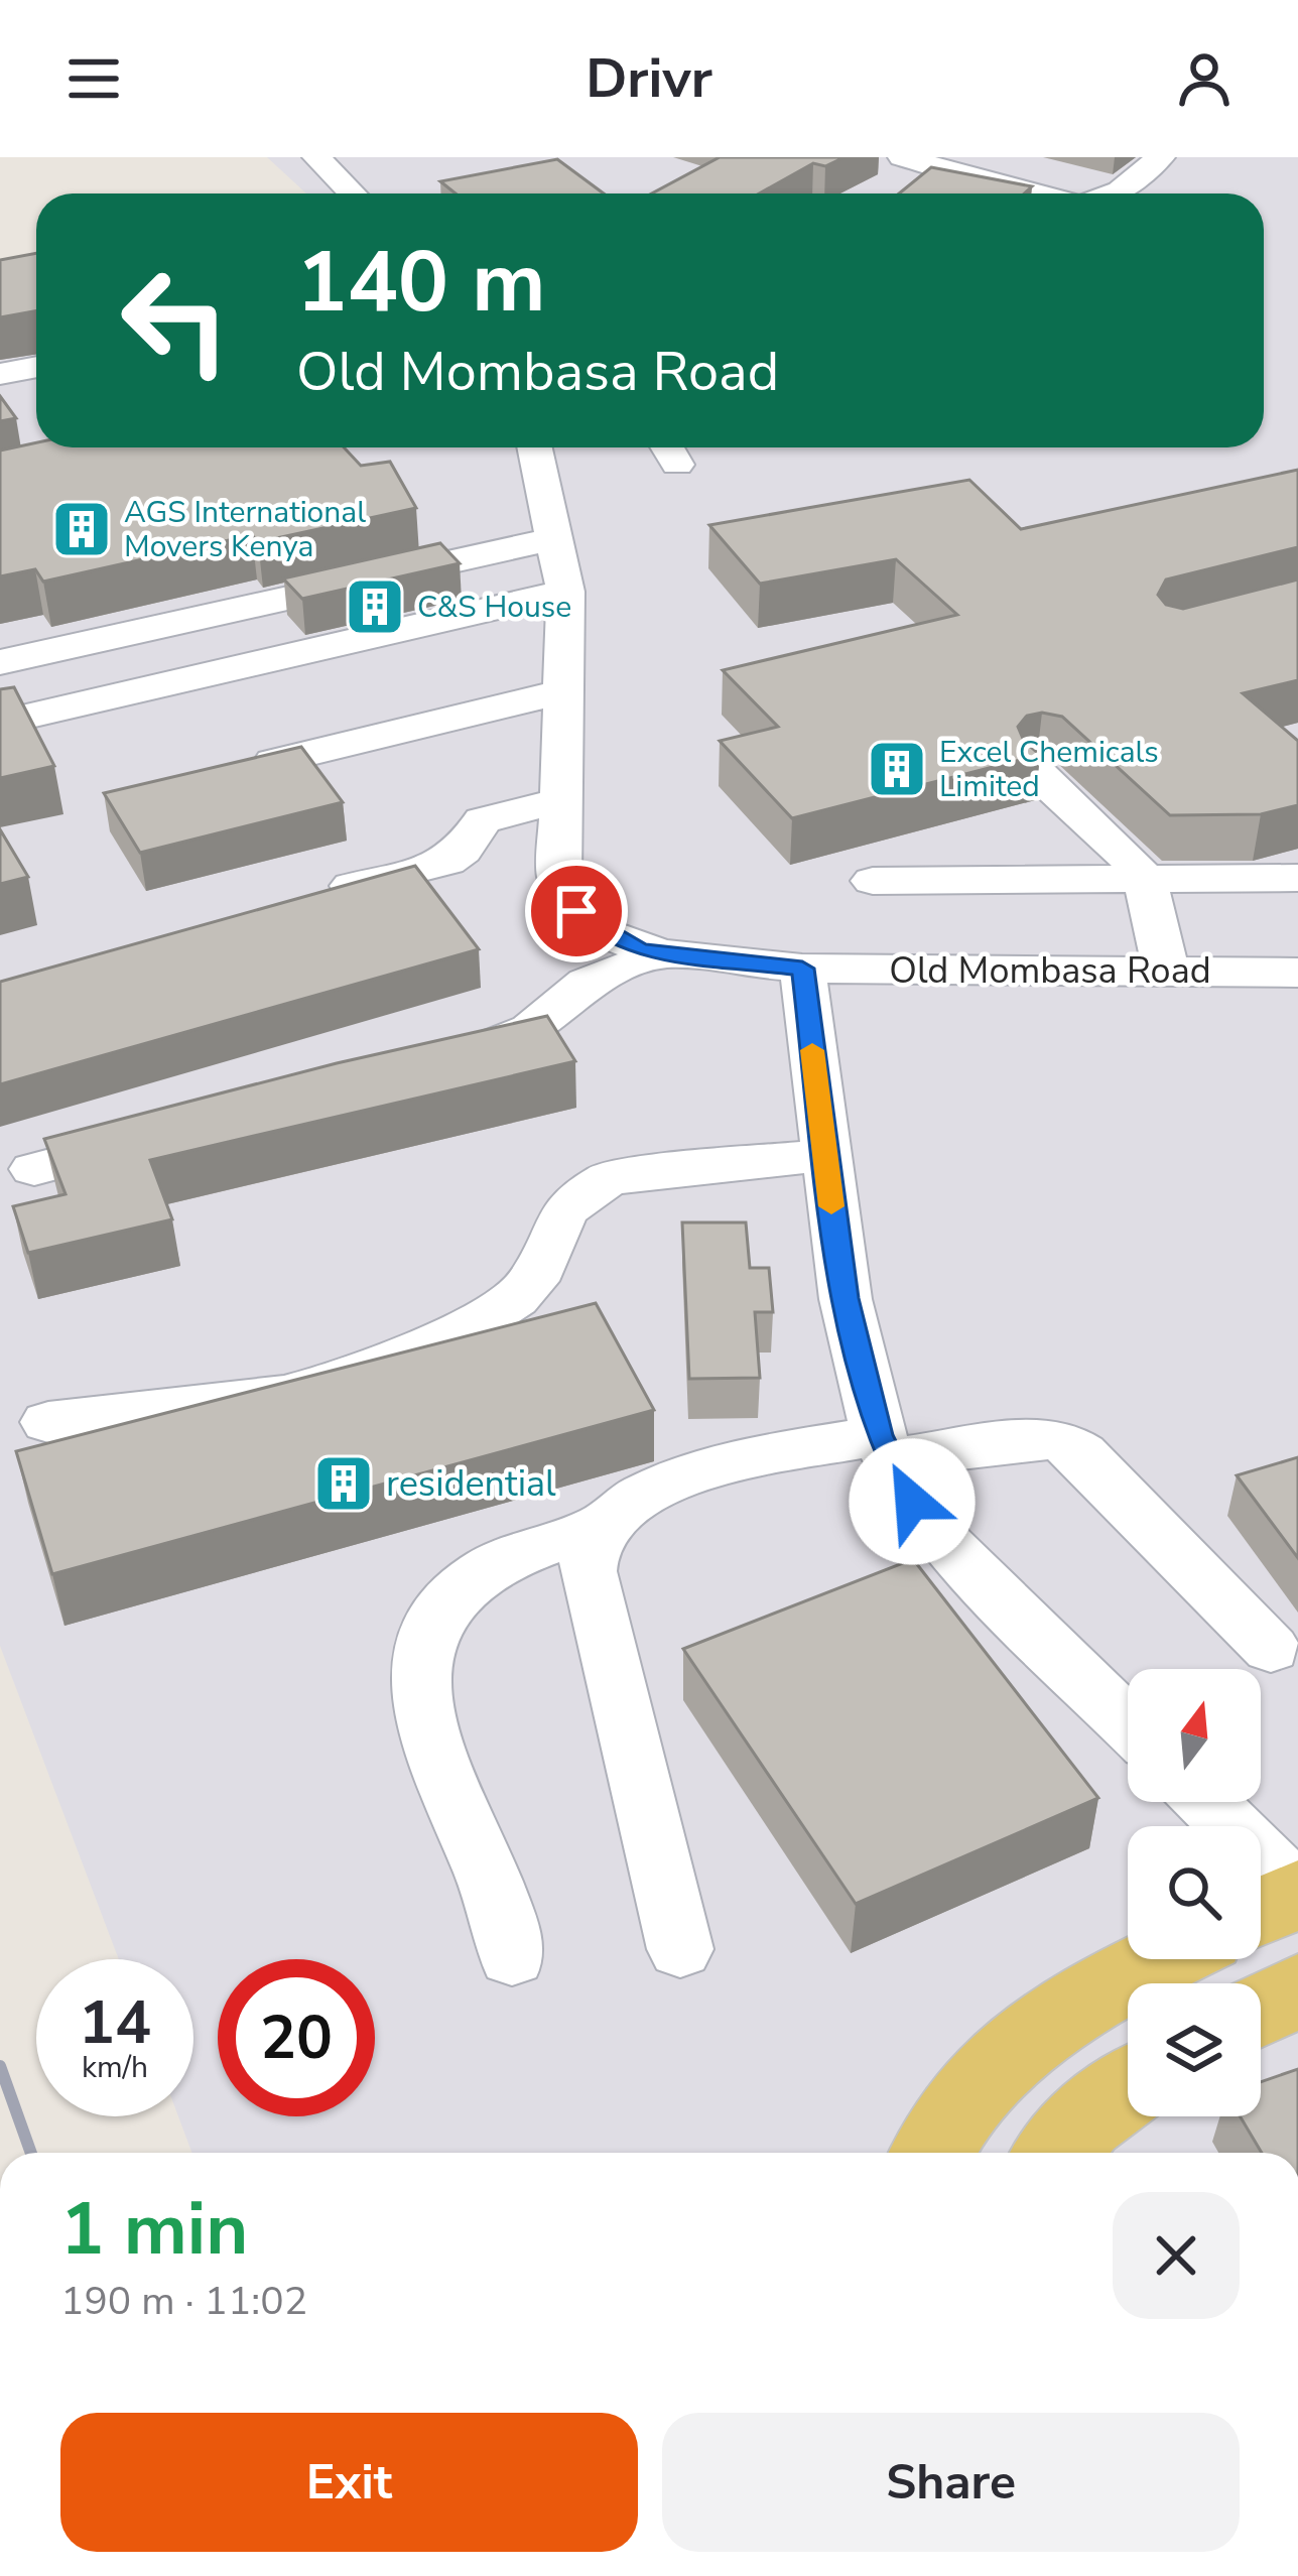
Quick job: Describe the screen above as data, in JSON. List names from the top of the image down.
{
  "streets": {
    "lane": ["Old Mombasa Road"]
  },
  "places": {
    "building": [
      "AGS International Movers Kenya",
      "C&S House",
      "Excel Chemicals Limited",
      "residential"
    ]
  },
  "north": "top",
  "page": {
    "header": "Drivr",
    "turn": ["140 m", "Old Mombasa Road"],
    "speed": "14 km/h",
    "limit": "20",
    "heading": ["1 min", "190 m · 11:02"],
    "buttons": ["Exit", "Share"]
  }
}
